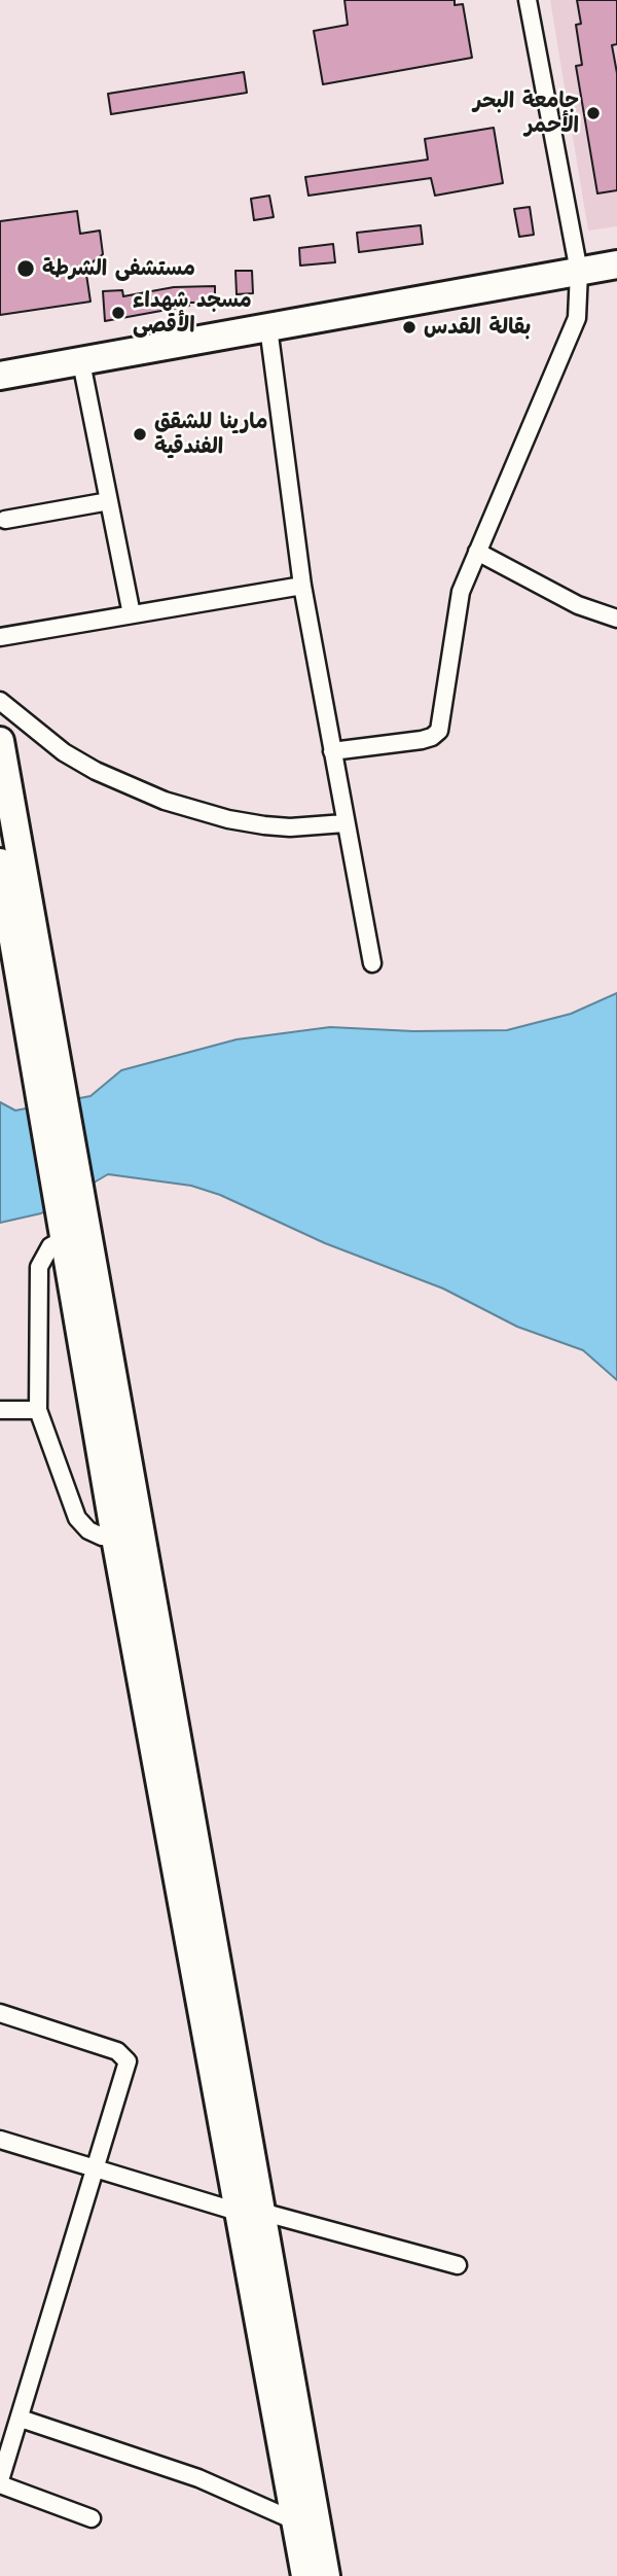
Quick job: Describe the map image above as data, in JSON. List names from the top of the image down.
{
  "places": [
    "جامعة البحر الأحمر",
    "مستشفى الشرطة",
    "مسجد شهداء الأقصى",
    "بقالة القدس",
    "مارينا للشقق الفندقية"
  ]
}
